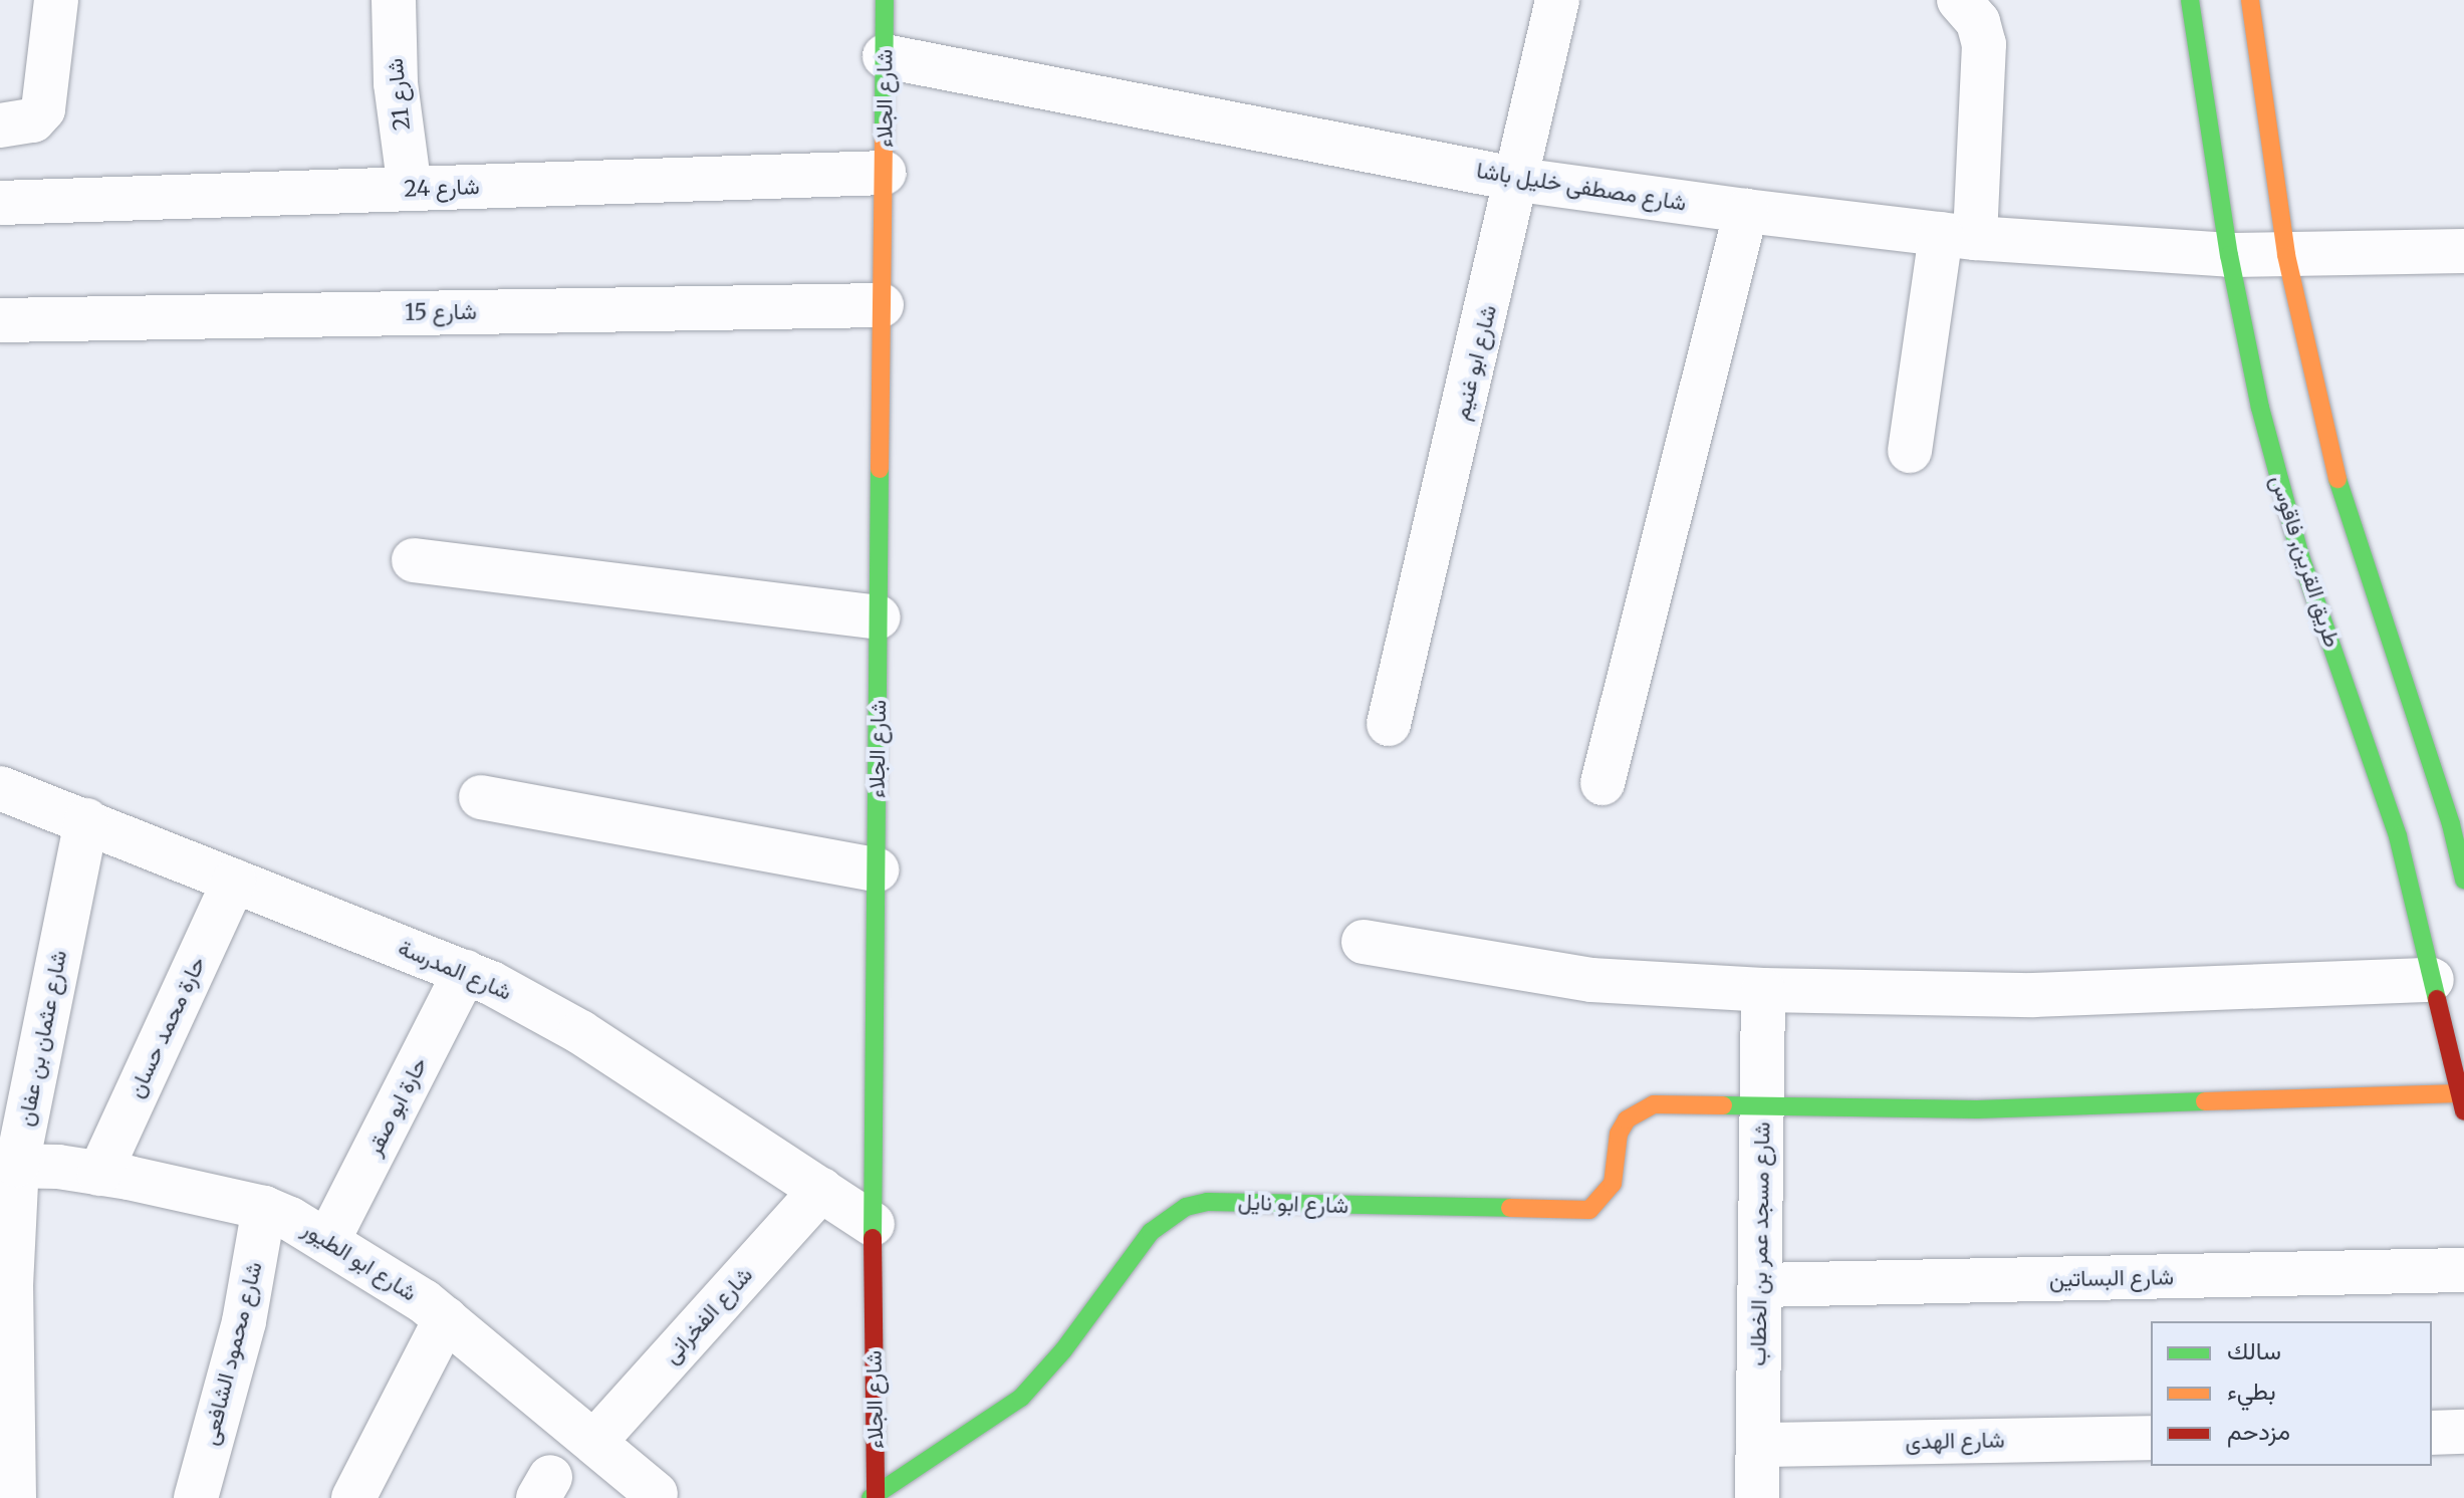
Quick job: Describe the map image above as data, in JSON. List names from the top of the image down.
{
  "streets": {
    "street": [
      "شارع 21",
      "شارع الجلاء",
      "شارع مصطفى خليل باشا",
      "شارع 24",
      "شارع 15",
      "شارع ابو غنيم",
      "طريق القرين, فاقوس",
      "شارع المدرسة",
      "حارة محمد حسان",
      "شارع عثمان بن عفان",
      "حارة ابو صقر",
      "شارع ابو نايل",
      "شارع مسجد عمر بن الخطاب",
      "شارع ابو الطيور",
      "شارع البساتين",
      "شارع الفخرانى",
      "شارع محمود الشافعى",
      "شارع الهدى"
    ]
  },
  "crossings": [
    ["شارع 21", "شارع 24"],
    ["شارع الجلاء", "شارع مصطفى خليل باشا"],
    ["شارع الجلاء", "شارع 24"],
    ["شارع الجلاء", "شارع 15"],
    ["شارع الجلاء", "شارع المدرسة"],
    ["شارع الجلاء", "شارع ابو نايل"],
    ["شارع مصطفى خليل باشا", "شارع ابو غنيم"],
    ["شارع مصطفى خليل باشا", "طريق القرين, فاقوس"],
    ["طريق القرين, فاقوس", "شارع ابو نايل"],
    ["شارع المدرسة", "حارة محمد حسان"],
    ["شارع المدرسة", "شارع عثمان بن عفان"],
    ["شارع المدرسة", "حارة ابو صقر"],
    ["شارع المدرسة", "شارع الفخرانى"],
    ["حارة محمد حسان", "شارع ابو الطيور"],
    ["شارع عثمان بن عفان", "شارع ابو الطيور"],
    ["حارة ابو صقر", "شارع ابو الطيور"],
    ["شارع ابو نايل", "شارع مسجد عمر بن الخطاب"],
    ["شارع مسجد عمر بن الخطاب", "شارع البساتين"],
    ["شارع مسجد عمر بن الخطاب", "شارع الهدى"],
    ["شارع ابو الطيور", "شارع الفخرانى"],
    ["شارع ابو الطيور", "شارع محمود الشافعى"]
  ],
  "legend": ["سالك", "بطيء", "مزدحم"]
}
